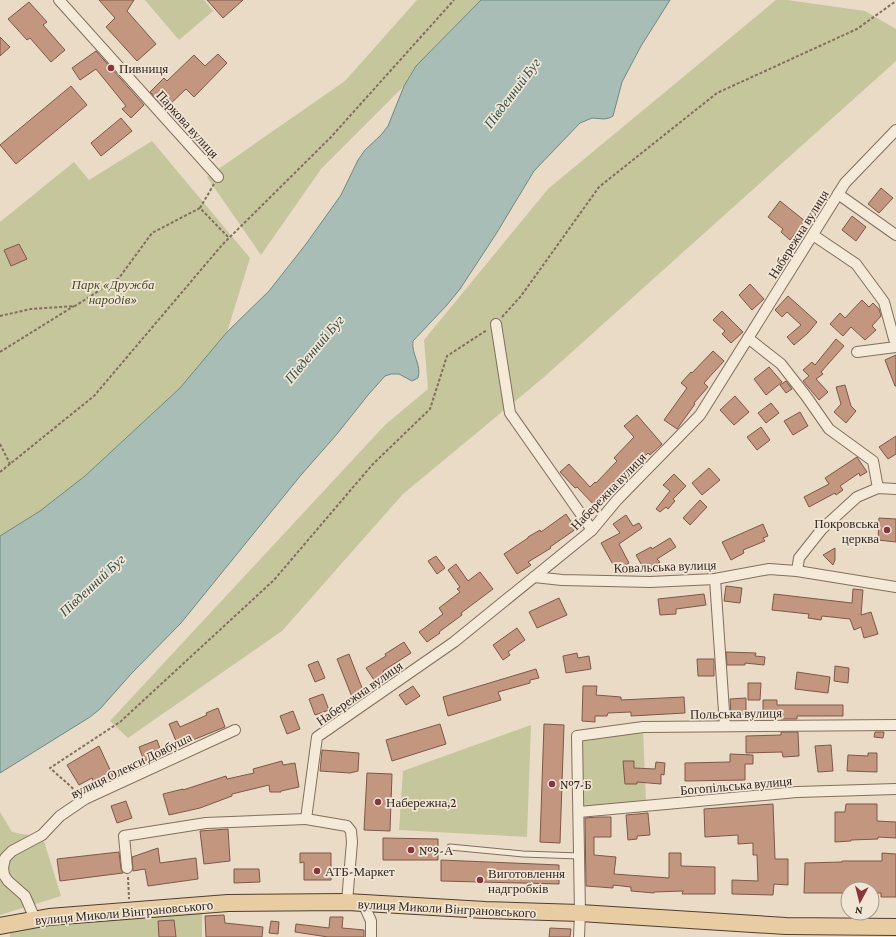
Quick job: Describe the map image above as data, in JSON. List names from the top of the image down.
{
  "streets": {
    "main road": ["вулиця Миколи Вінграновського"],
    "street": [
      "Паркова вулиця",
      "Набережна вулиця",
      "Ковальська вулиця",
      "Польська вулиця",
      "вулиця Олекси Довбуша",
      "Богопільська вулиця"
    ]
  },
  "crossings": [
    ["Набережна вулиця", "Ковальська вулиця"],
    ["Польська вулиця", "Богопільська вулиця"],
    ["вулиця Олекси Довбуша", "вулиця Миколи Вінграновського"]
  ],
  "water": ["Південний Буг"],
  "parks": ["Парк «Дружба народів»"],
  "places": [
    "Пивниця",
    "Покровська церква",
    "№7-Б",
    "Набережна,2",
    "№9-А",
    "АТБ-Маркет",
    "Виготовлення надгробків"
  ],
  "north": "bottom"
}
